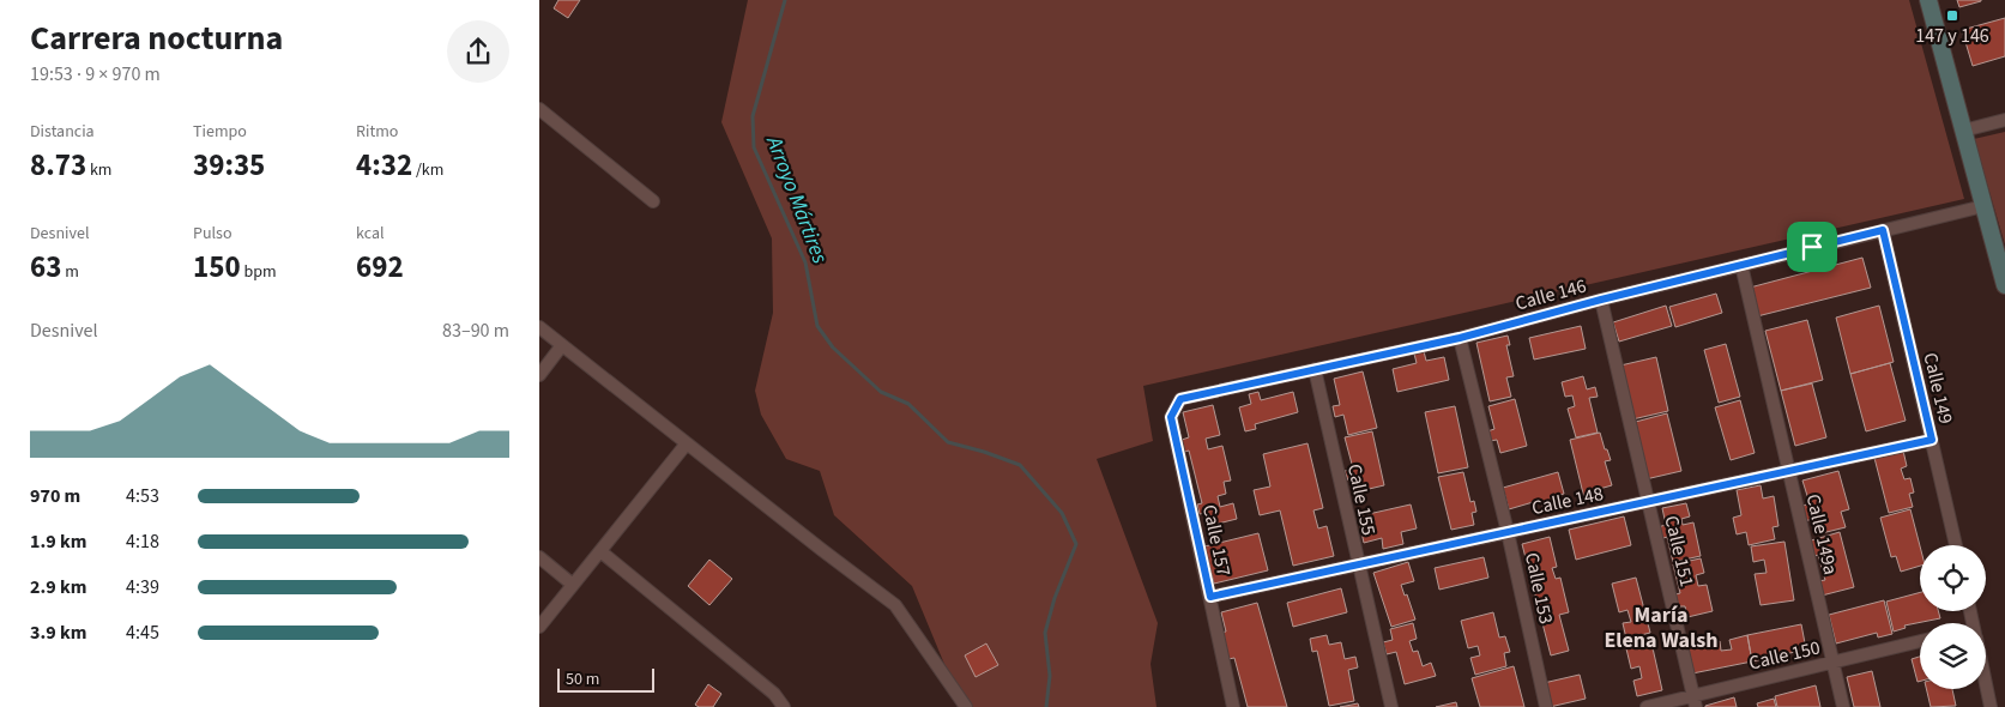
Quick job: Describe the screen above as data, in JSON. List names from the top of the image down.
{
  "streets": {
    "street": [
      "Calle 146",
      "Calle 149",
      "Calle 155",
      "Calle 148",
      "Calle 149a",
      "Calle 157",
      "Calle 151",
      "Calle 153",
      "Calle 150"
    ]
  },
  "crossings": [
    ["Calle 146", "Calle 149"],
    ["Calle 146", "Calle 155"],
    ["Calle 146", "Calle 149a"],
    ["Calle 146", "Calle 157"],
    ["Calle 146", "Calle 151"],
    ["Calle 146", "Calle 153"],
    ["Calle 149", "Calle 148"],
    ["Calle 155", "Calle 148"],
    ["Calle 148", "Calle 149a"],
    ["Calle 148", "Calle 157"],
    ["Calle 148", "Calle 151"],
    ["Calle 148", "Calle 153"],
    ["Calle 149a", "Calle 150"],
    ["Calle 151", "Calle 150"]
  ],
  "districts": ["María Elena Walsh"],
  "water": ["Arroyo Mártires"],
  "places": {
    "transit": ["147 y 146"]
  },
  "scale_bar": "50 m",
  "page": {
    "heading": ["Carrera nocturna", "19:53 · 9 × 970 m"],
    "stats": [
      ["Distancia", "8.73 km"],
      ["Tiempo", "39:35"],
      ["Ritmo", "4:32 /km"],
      ["Desnivel", "63 m"],
      ["Pulso", "150 bpm"],
      ["kcal", "692"]
    ],
    "chart": ["Desnivel", "83–90 m"],
    "list": [
      {
        "name": "970 m",
        "note": "4:53"
      },
      {
        "name": "1.9 km",
        "note": "4:18"
      },
      {
        "name": "2.9 km",
        "note": "4:39"
      },
      {
        "name": "3.9 km",
        "note": "4:45"
      }
    ],
    "scale": "50 m"
  }
}
